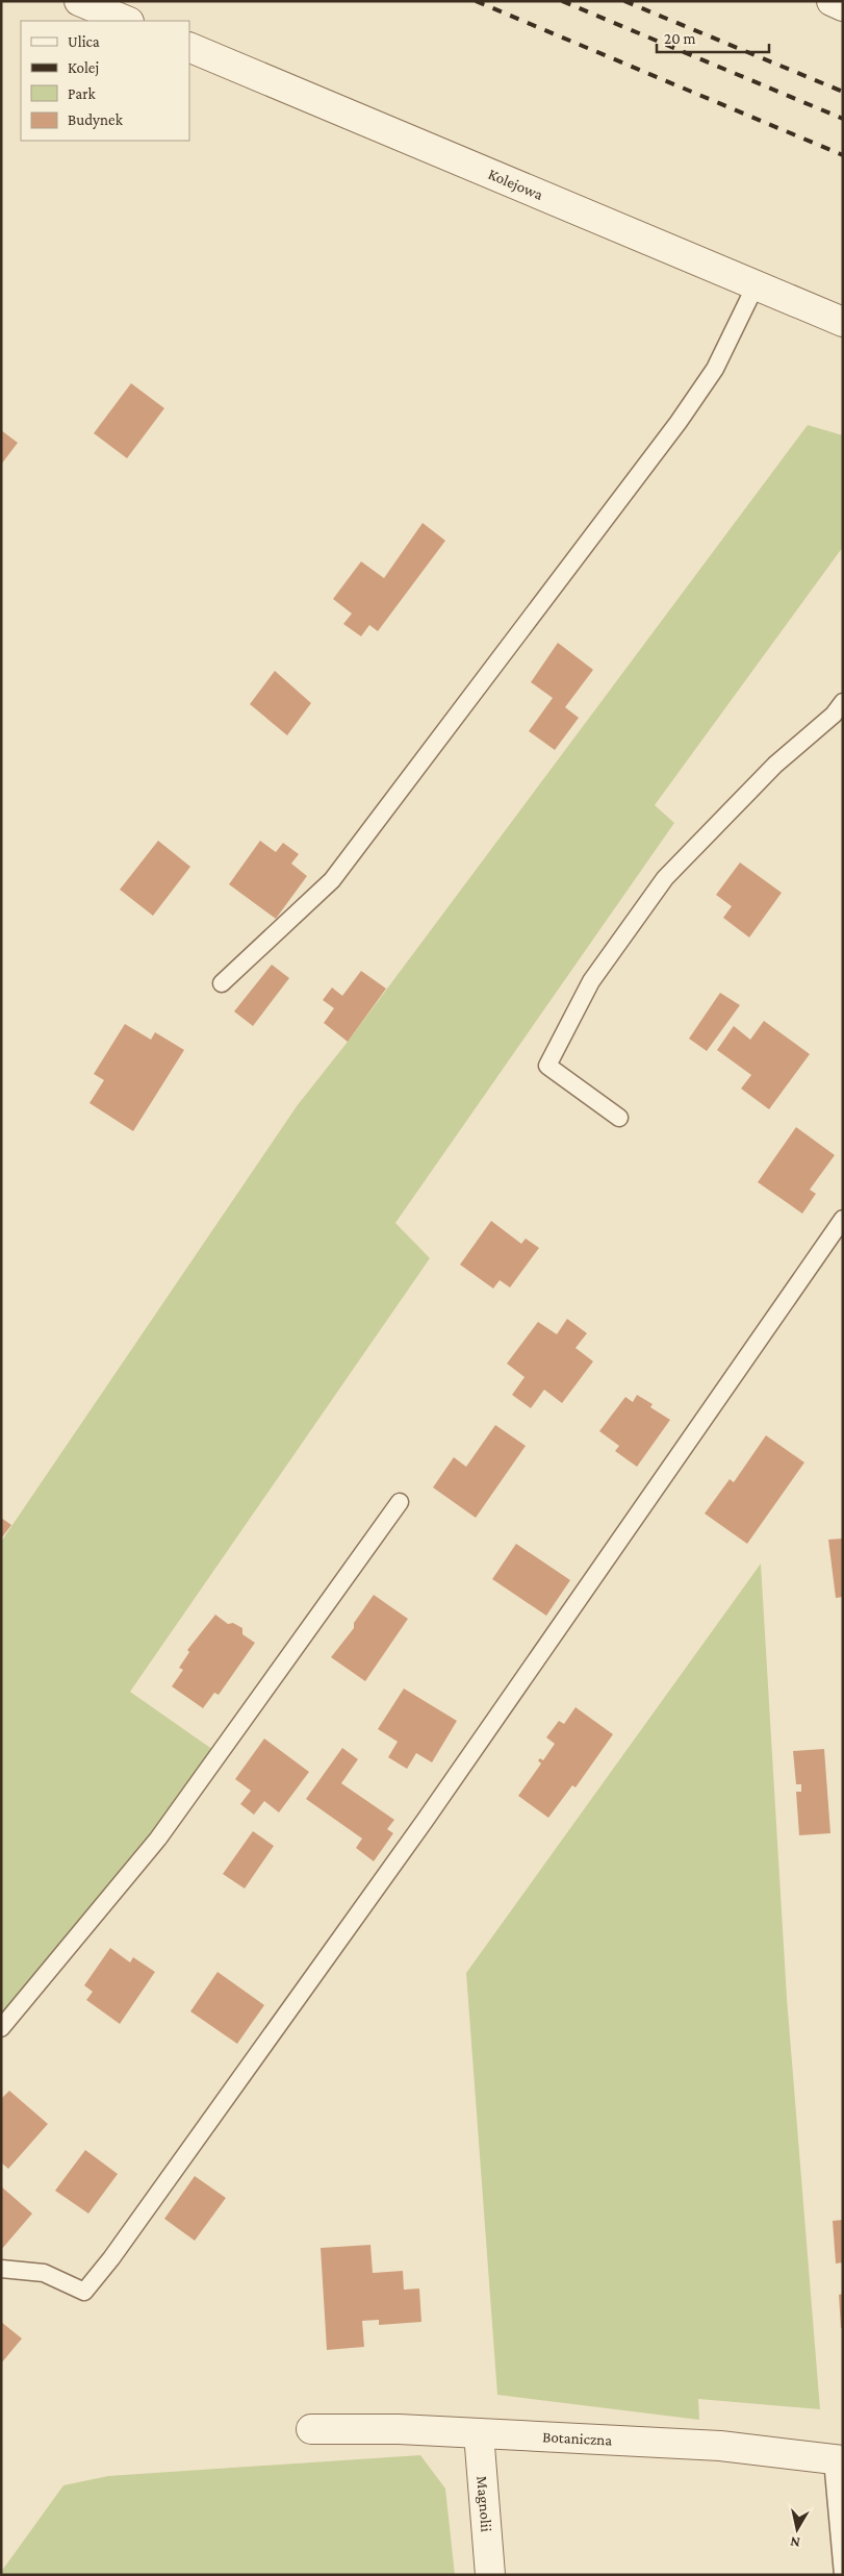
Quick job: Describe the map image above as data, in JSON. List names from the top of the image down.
{
  "streets": {
    "street": ["Kolejowa", "Botaniczna", "Magnolii"]
  },
  "crossings": [
    ["Botaniczna", "Magnolii"]
  ],
  "legend": [
    "Ulica",
    "Kolej",
    "Park",
    "Budynek"
  ],
  "scale_bar": "20 m",
  "north": "bottom"
}
